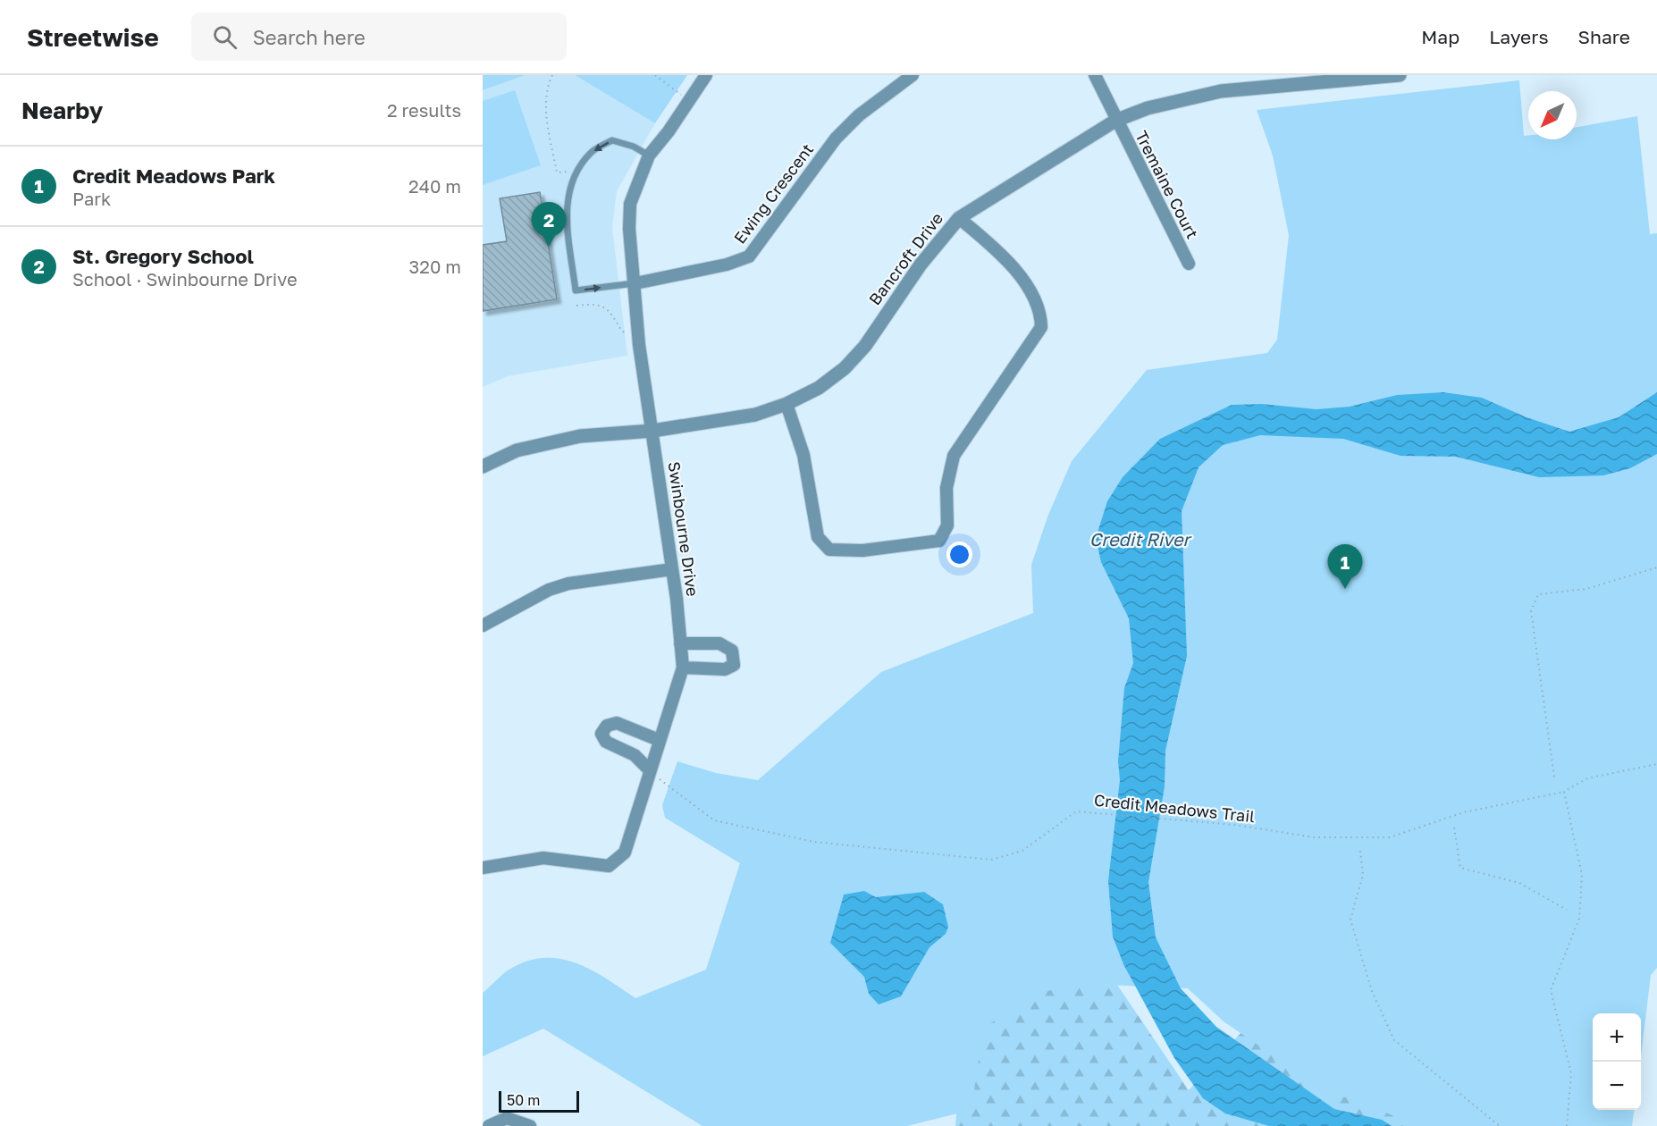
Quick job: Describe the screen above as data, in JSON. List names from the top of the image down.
{
  "streets": {
    "street": [
      "Tremaine Court",
      "Ewing Crescent",
      "Bancroft Drive",
      "Swinbourne Drive"
    ],
    "path": ["Credit Meadows Trail"]
  },
  "crossings": [
    ["Tremaine Court", "Bancroft Drive"],
    ["Ewing Crescent", "Swinbourne Drive"],
    ["Bancroft Drive", "Swinbourne Drive"],
    ["Swinbourne Drive", "Credit Meadows Trail"]
  ],
  "water": ["Credit River"],
  "scale_bar": "50 m",
  "north": "bottom left",
  "page": {
    "header": "Streetwise",
    "search": "Search here",
    "nav": ["Map", "Layers", "Share"],
    "heading": ["Nearby", "2 results"],
    "list": [
      {
        "mark": "1",
        "name": "Credit Meadows Park",
        "note": "Park",
        "value": "240 m"
      },
      {
        "mark": "2",
        "name": "St. Gregory School",
        "note": "School · Swinbourne Drive",
        "value": "320 m"
      }
    ],
    "pins": ["2", "1"],
    "map_buttons": ["+", "−"],
    "scale": "50 m"
  }
}
